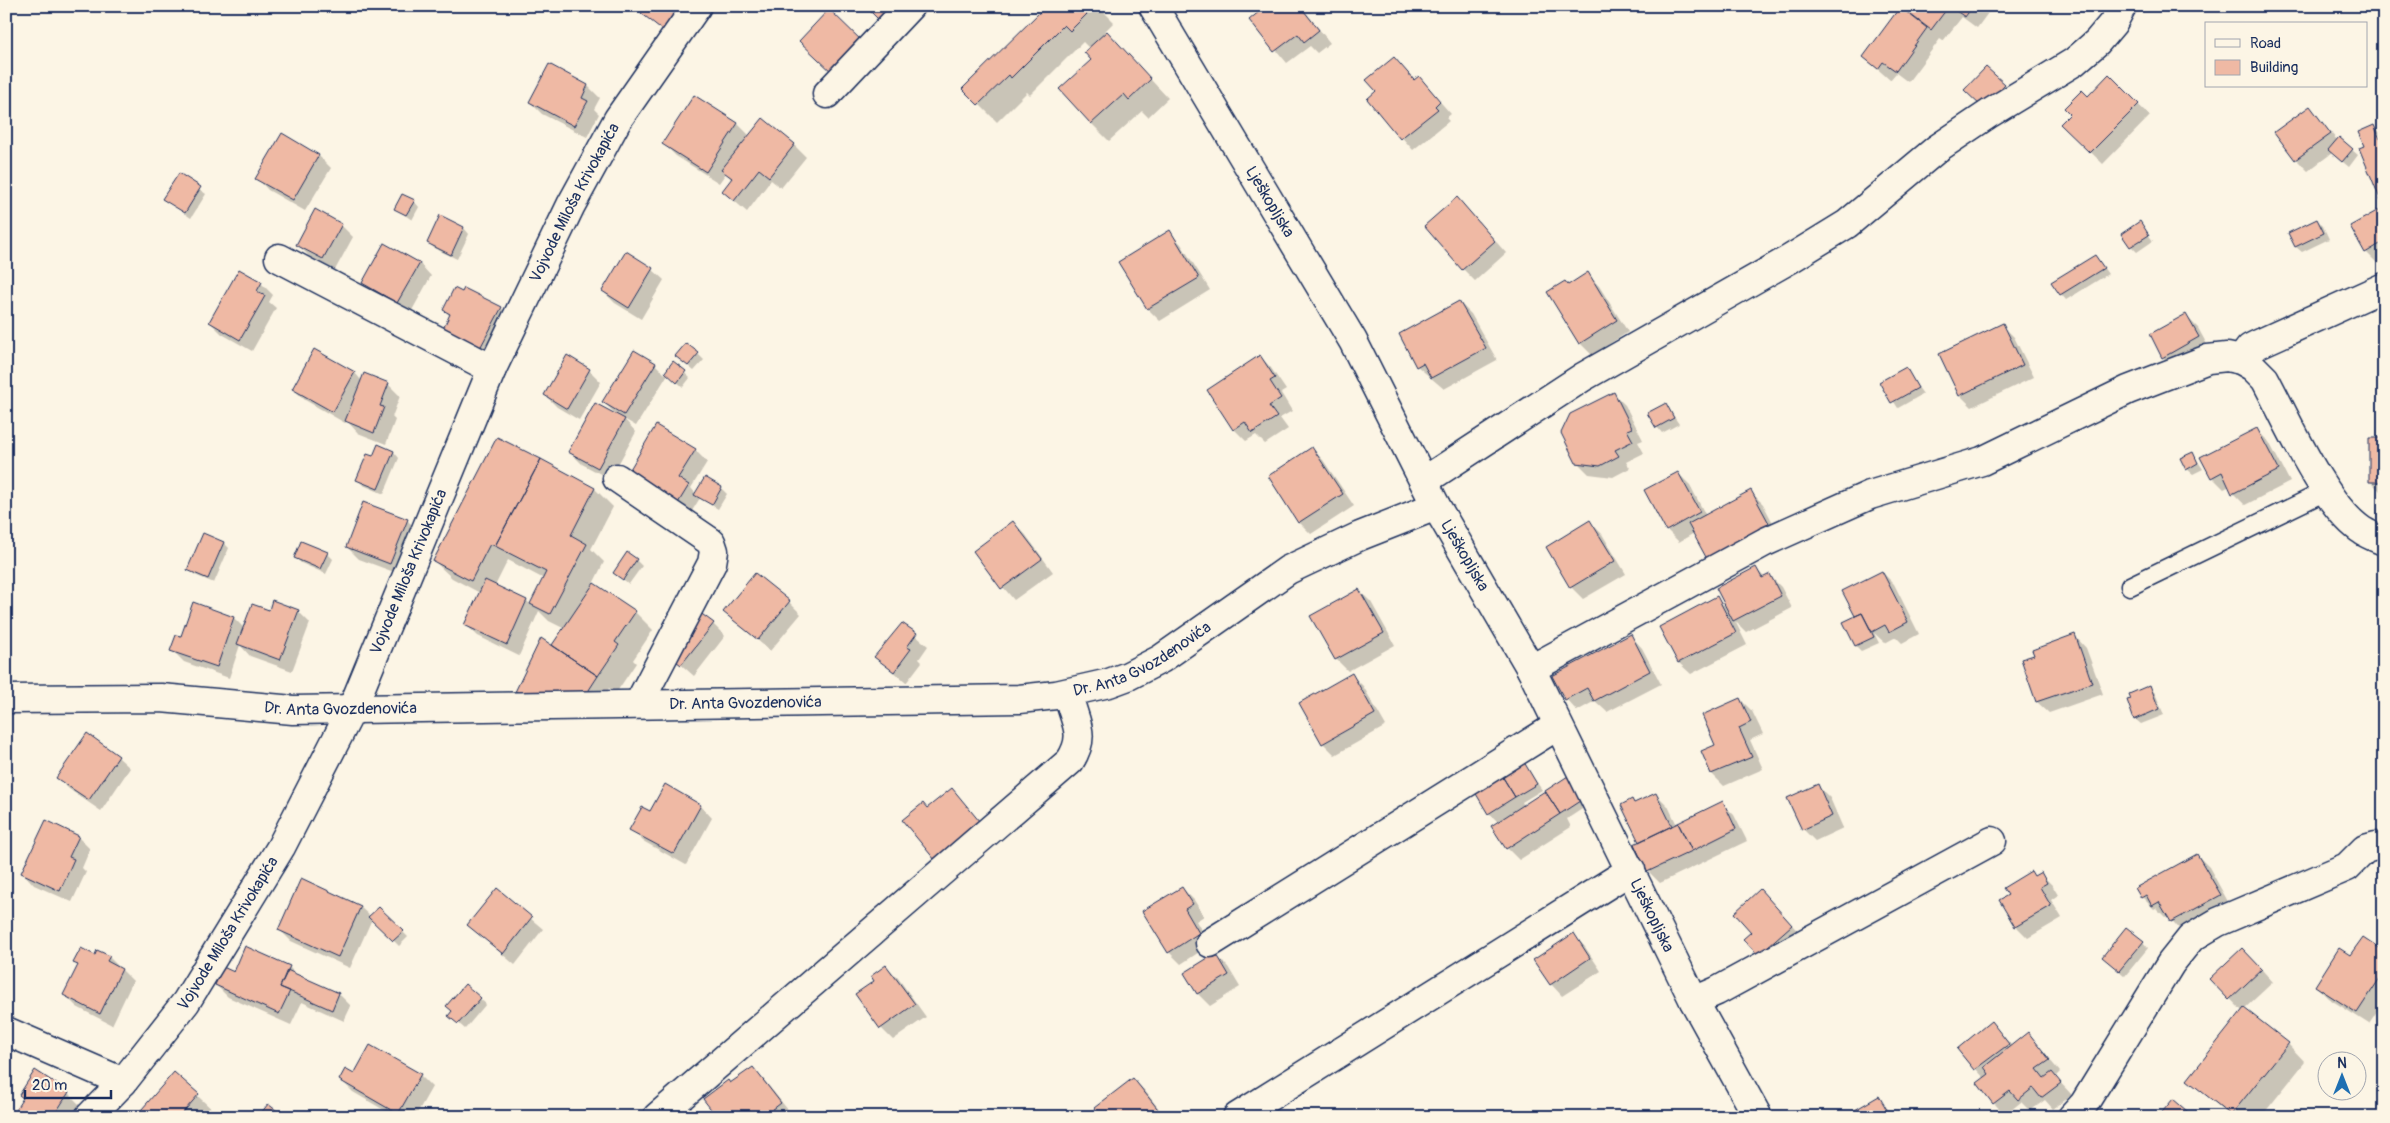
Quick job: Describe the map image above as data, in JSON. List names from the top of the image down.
{
  "streets": {
    "street": ["Lješkopljska", "Vojvode Miloša Krivokapića", "Dr. Anta Gvozdenovića"]
  },
  "crossings": [
    ["Lješkopljska", "Dr. Anta Gvozdenovića"],
    ["Vojvode Miloša Krivokapića", "Dr. Anta Gvozdenovića"]
  ],
  "legend": ["Road", "Building"],
  "scale_bar": "20 m",
  "north": "top"
}
